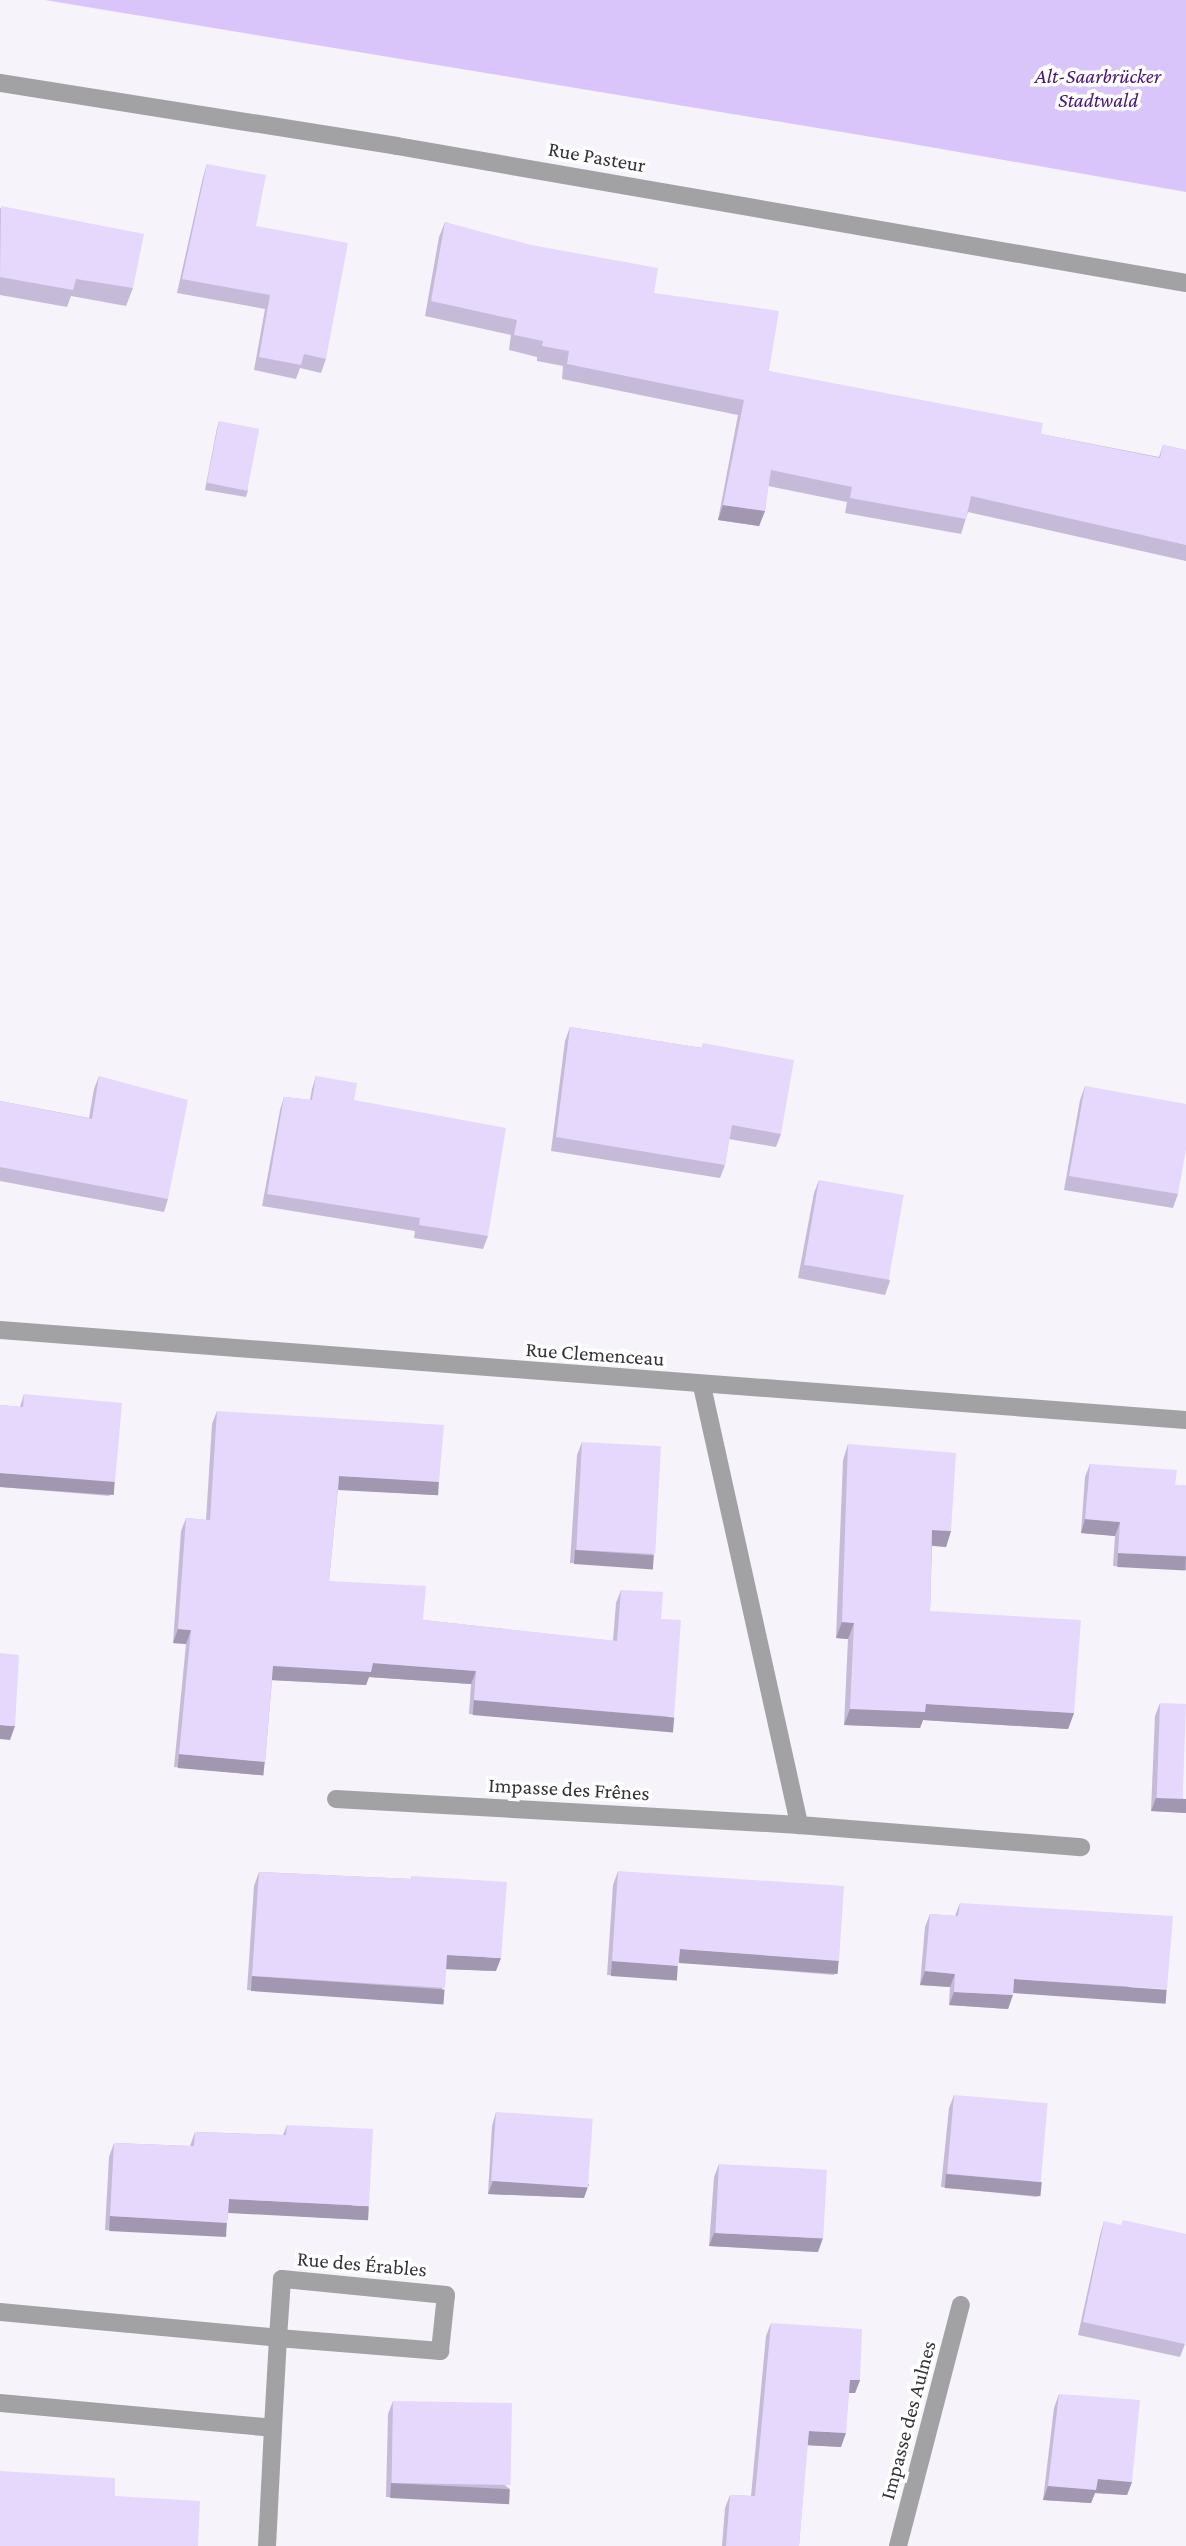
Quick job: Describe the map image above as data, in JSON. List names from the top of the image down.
{
  "streets": {
    "street": [
      "Rue Pasteur",
      "Rue Clemenceau",
      "Impasse des Frênes",
      "Rue des Érables",
      "Impasse des Aulnes"
    ]
  },
  "parks": ["Alt-Saarbrücker Stadtwald"]
}
